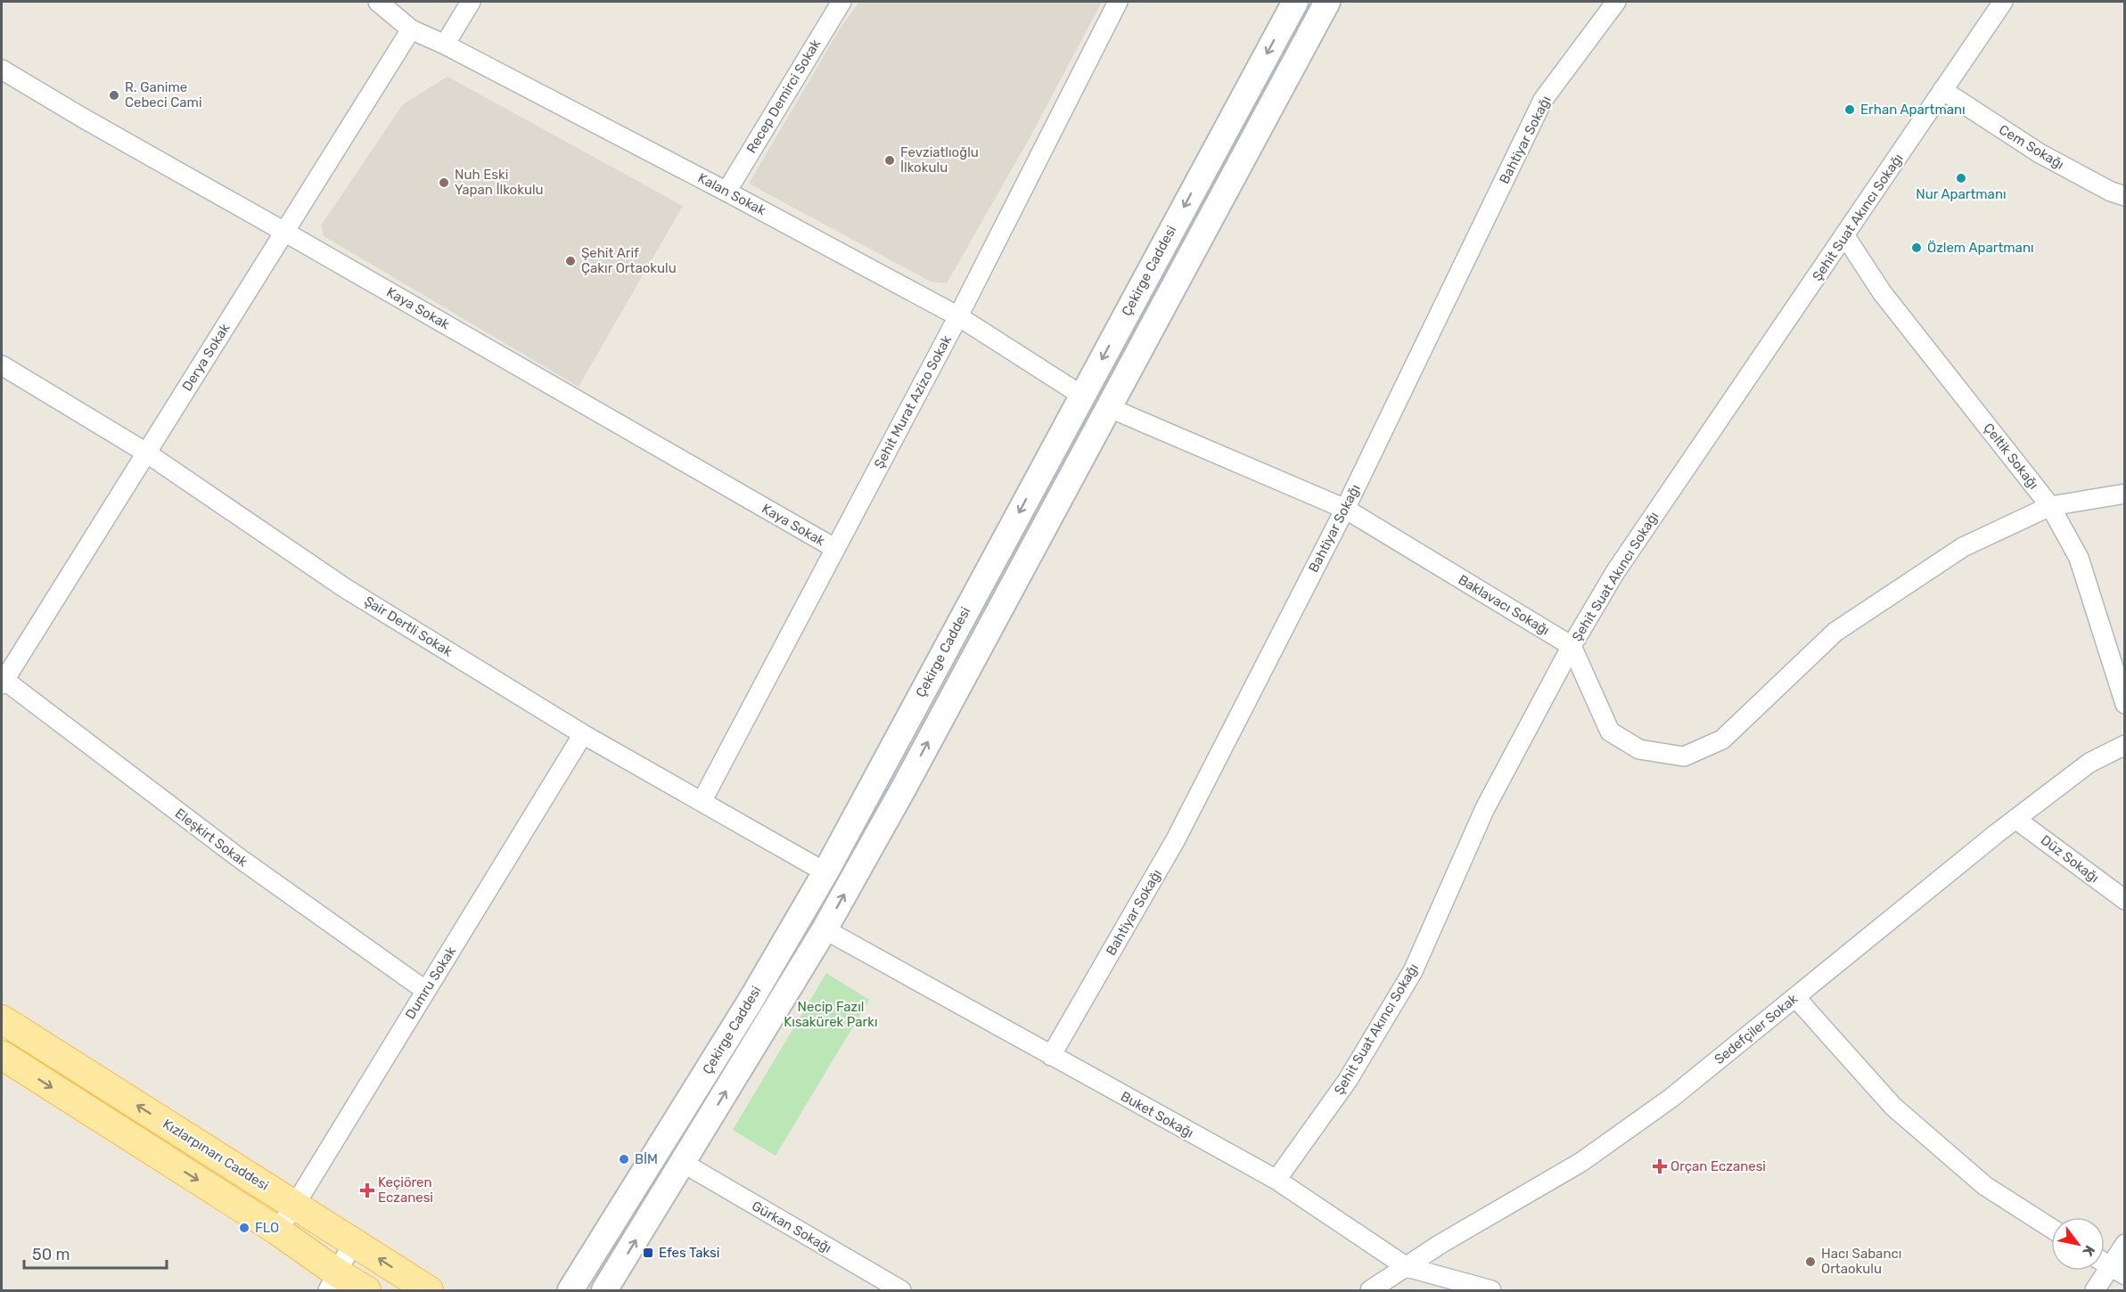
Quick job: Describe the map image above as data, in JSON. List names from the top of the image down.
{
  "streets": {
    "main road": ["Çekirge Caddesi", "Kızlarpınarı Caddesi"],
    "street": [
      "Recep Demirci Sokak",
      "Bahtiyar Sokağı",
      "Cem Sokağı",
      "Kalan Sokak",
      "Şehit Suat Akıncı Sokağı",
      "Kaya Sokak",
      "Derya Sokak",
      "Şehit Murat Azizo Sokak",
      "Çeltik Sokağı",
      "Baklavacı Sokağı",
      "Şair Dertli Sokak",
      "Eleşkirt Sokak",
      "Düz Sokağı",
      "Dumru Sokak",
      "Sedefçiler Sokak",
      "Buket Sokağı",
      "Gürkan Sokağı"
    ]
  },
  "crossings": [
    ["Recep Demirci Sokak", "Kalan Sokak"],
    ["Bahtiyar Sokağı", "Baklavacı Sokağı"],
    ["Bahtiyar Sokağı", "Buket Sokağı"],
    ["Cem Sokağı", "Şehit Suat Akıncı Sokağı"],
    ["Kalan Sokak", "Çekirge Caddesi"],
    ["Kalan Sokak", "Derya Sokak"],
    ["Kalan Sokak", "Şehit Murat Azizo Sokak"],
    ["Şehit Suat Akıncı Sokağı", "Çeltik Sokağı"],
    ["Şehit Suat Akıncı Sokağı", "Baklavacı Sokağı"],
    ["Şehit Suat Akıncı Sokağı", "Buket Sokağı"],
    ["Çekirge Caddesi", "Baklavacı Sokağı"],
    ["Çekirge Caddesi", "Şair Dertli Sokak"],
    ["Çekirge Caddesi", "Buket Sokağı"],
    ["Çekirge Caddesi", "Gürkan Sokağı"],
    ["Kaya Sokak", "Derya Sokak"],
    ["Kaya Sokak", "Şehit Murat Azizo Sokak"],
    ["Derya Sokak", "Şair Dertli Sokak"],
    ["Derya Sokak", "Eleşkirt Sokak"],
    ["Şehit Murat Azizo Sokak", "Şair Dertli Sokak"],
    ["Şair Dertli Sokak", "Dumru Sokak"],
    ["Eleşkirt Sokak", "Dumru Sokak"],
    ["Düz Sokağı", "Sedefçiler Sokak"],
    ["Dumru Sokak", "Kızlarpınarı Caddesi"],
    ["Sedefçiler Sokak", "Buket Sokağı"]
  ],
  "parks": ["Necip Fazıl Kısakürek Parkı"],
  "places": {
    "other": [
      "R. Ganime Cebeci Cami",
      "Erhan Apartmanı",
      "Fevziatlıoğlu İlkokulu",
      "Nur Apartmanı",
      "Nuh Eski Yapan İlkokulu",
      "Özlem Apartmanı",
      "Şehit Arif Çakır Ortaokulu",
      "BİM",
      "FLO",
      "Hacı Sabancı Ortaokulu"
    ],
    "health": ["Orçan Eczanesi", "Keçiören Eczanesi"],
    "transit": ["Efes Taksi"]
  },
  "scale_bar": "50 m",
  "north": "bottom right"
}
